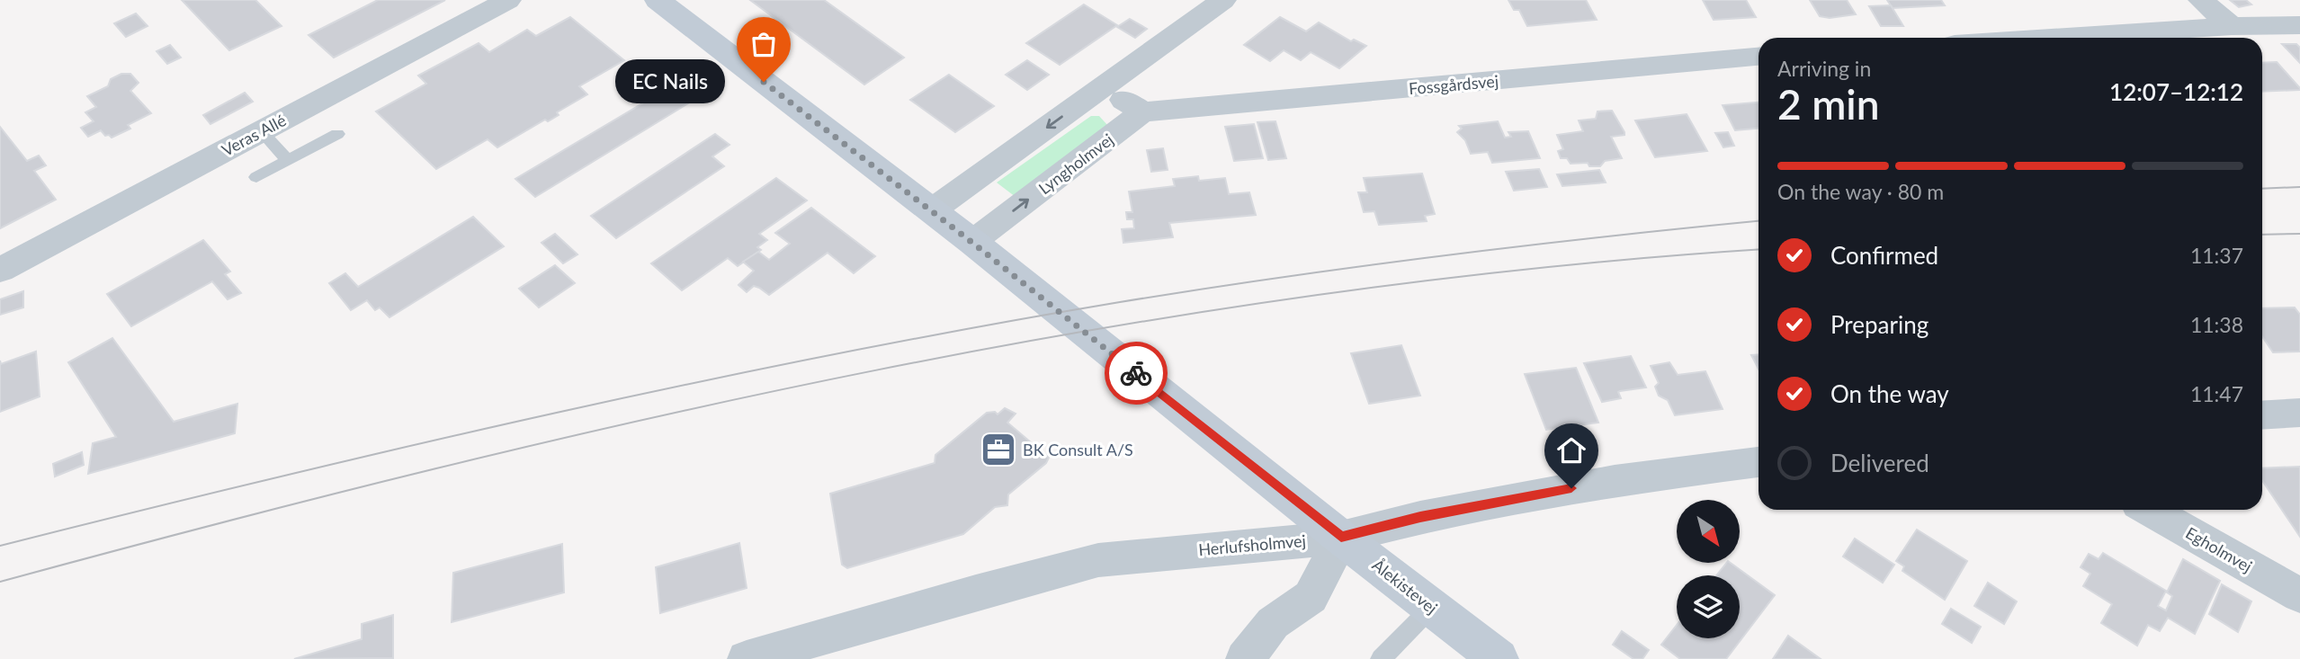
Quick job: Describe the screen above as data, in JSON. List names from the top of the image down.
{
  "streets": {
    "street": [
      "Fossgårdsvej",
      "Veras Allé",
      "Lyngholmvej",
      "Herlufsholmvej",
      "Egholmvej",
      "Ålekistevej"
    ]
  },
  "crossings": [
    ["Fossgårdsvej", "Lyngholmvej"],
    ["Lyngholmvej", "Ålekistevej"],
    ["Herlufsholmvej", "Ålekistevej"]
  ],
  "places": {
    "other": ["EC Nails"],
    "office": ["BK Consult A/S"]
  },
  "north": "bottom right",
  "page": {
    "heading": ["2 min", "Arriving in", "12:07–12:12"],
    "bubble": "EC Nails",
    "bar": "On the way · 80 m",
    "list": [
      ["Confirmed", "11:37"],
      ["Preparing", "11:38"],
      ["On the way", "11:47"],
      "Delivered"
    ]
  }
}
